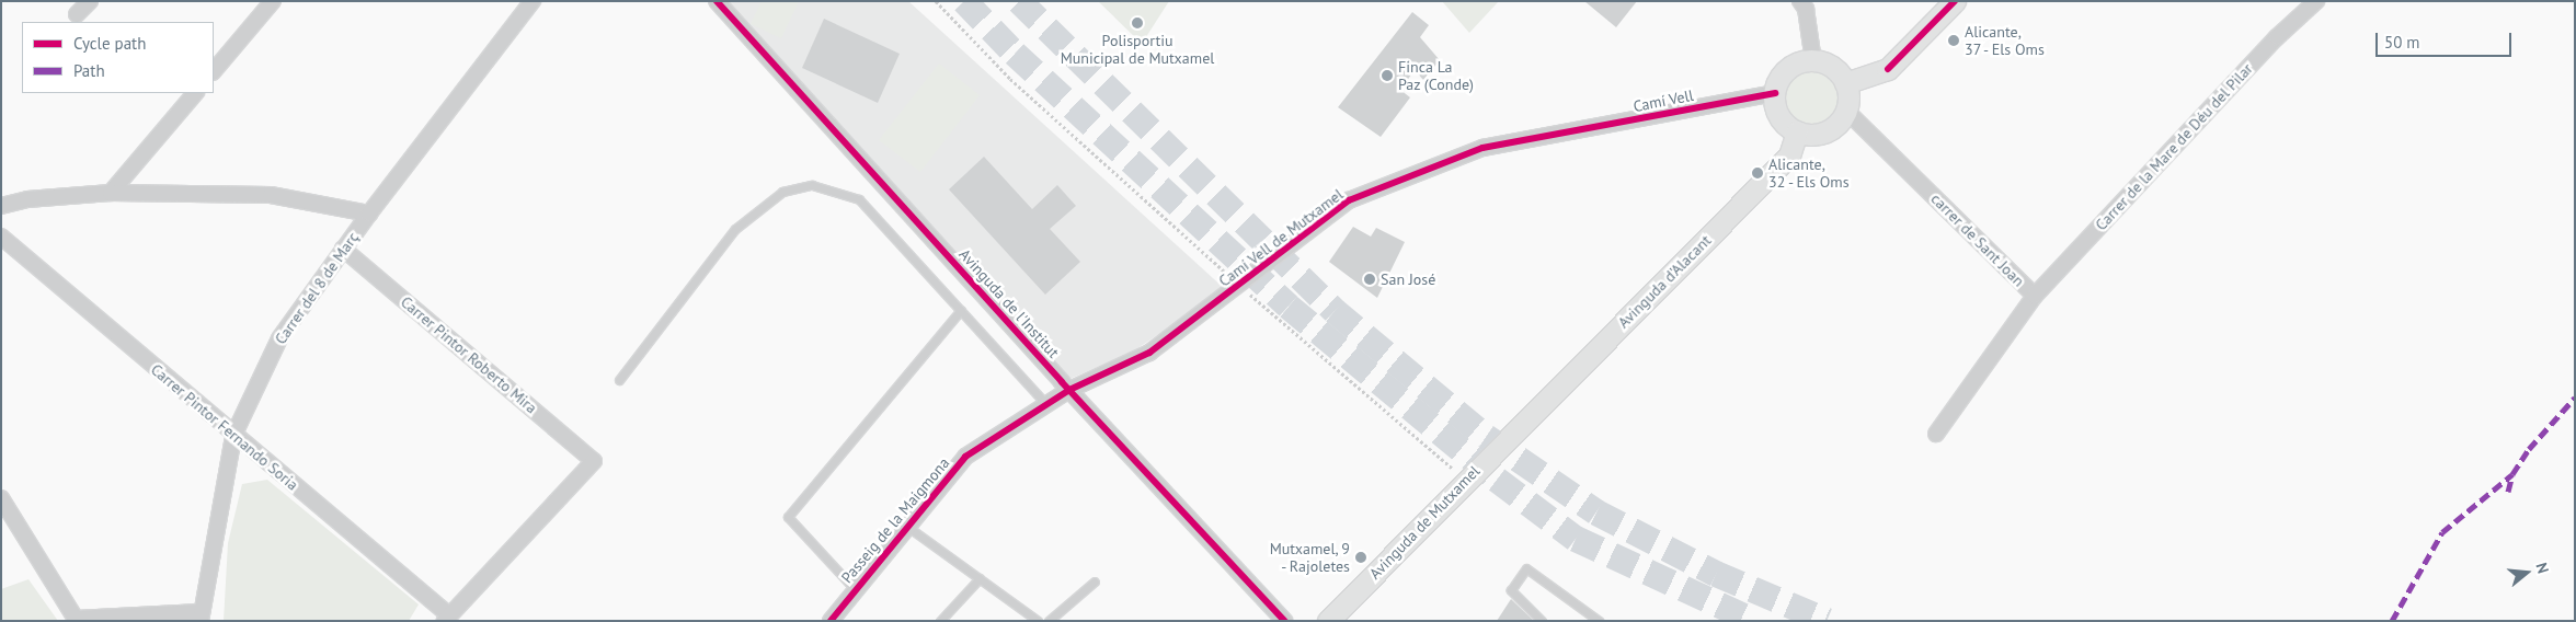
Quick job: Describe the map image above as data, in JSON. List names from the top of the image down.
{
  "streets": {
    "street": [
      "Camí Vell",
      "Carrer de la Mare de Déu del Pilar",
      "Camí Vell de Mutxamel",
      "carrer de Sant Joan",
      "Avinguda d'Alacant",
      "Carrer del 8 de Març",
      "Avinguda de l'Institut",
      "Carrer Pintor Roberto Mira",
      "Carrer Pintor Fernando Soria",
      "Passeig de la Maigmona",
      "Avinguda de Mutxamel"
    ]
  },
  "crossings": [
    ["Camí Vell", "Camí Vell de Mutxamel"],
    ["Camí Vell", "carrer de Sant Joan"],
    ["Camí Vell", "Avinguda d'Alacant"],
    ["Carrer de la Mare de Déu del Pilar", "carrer de Sant Joan"],
    ["Camí Vell de Mutxamel", "Avinguda de l'Institut"],
    ["Camí Vell de Mutxamel", "Passeig de la Maigmona"],
    ["carrer de Sant Joan", "Avinguda d'Alacant"],
    ["Avinguda d'Alacant", "Avinguda de Mutxamel"],
    ["Carrer del 8 de Març", "Carrer Pintor Roberto Mira"],
    ["Carrer del 8 de Març", "Carrer Pintor Fernando Soria"],
    ["Avinguda de l'Institut", "Passeig de la Maigmona"],
    ["Carrer Pintor Roberto Mira", "Carrer Pintor Fernando Soria"]
  ],
  "places": [
    "Polisportiu Municipal de Mutxamel",
    "Alicante, 37 - Els Oms",
    "Finca La Paz (Conde)",
    "Alicante, 32 - Els Oms",
    "San José",
    "Mutxamel, 9 - Rajoletes"
  ],
  "legend": ["Cycle path", "Path"],
  "scale_bar": "50 m",
  "north": "right"
}
